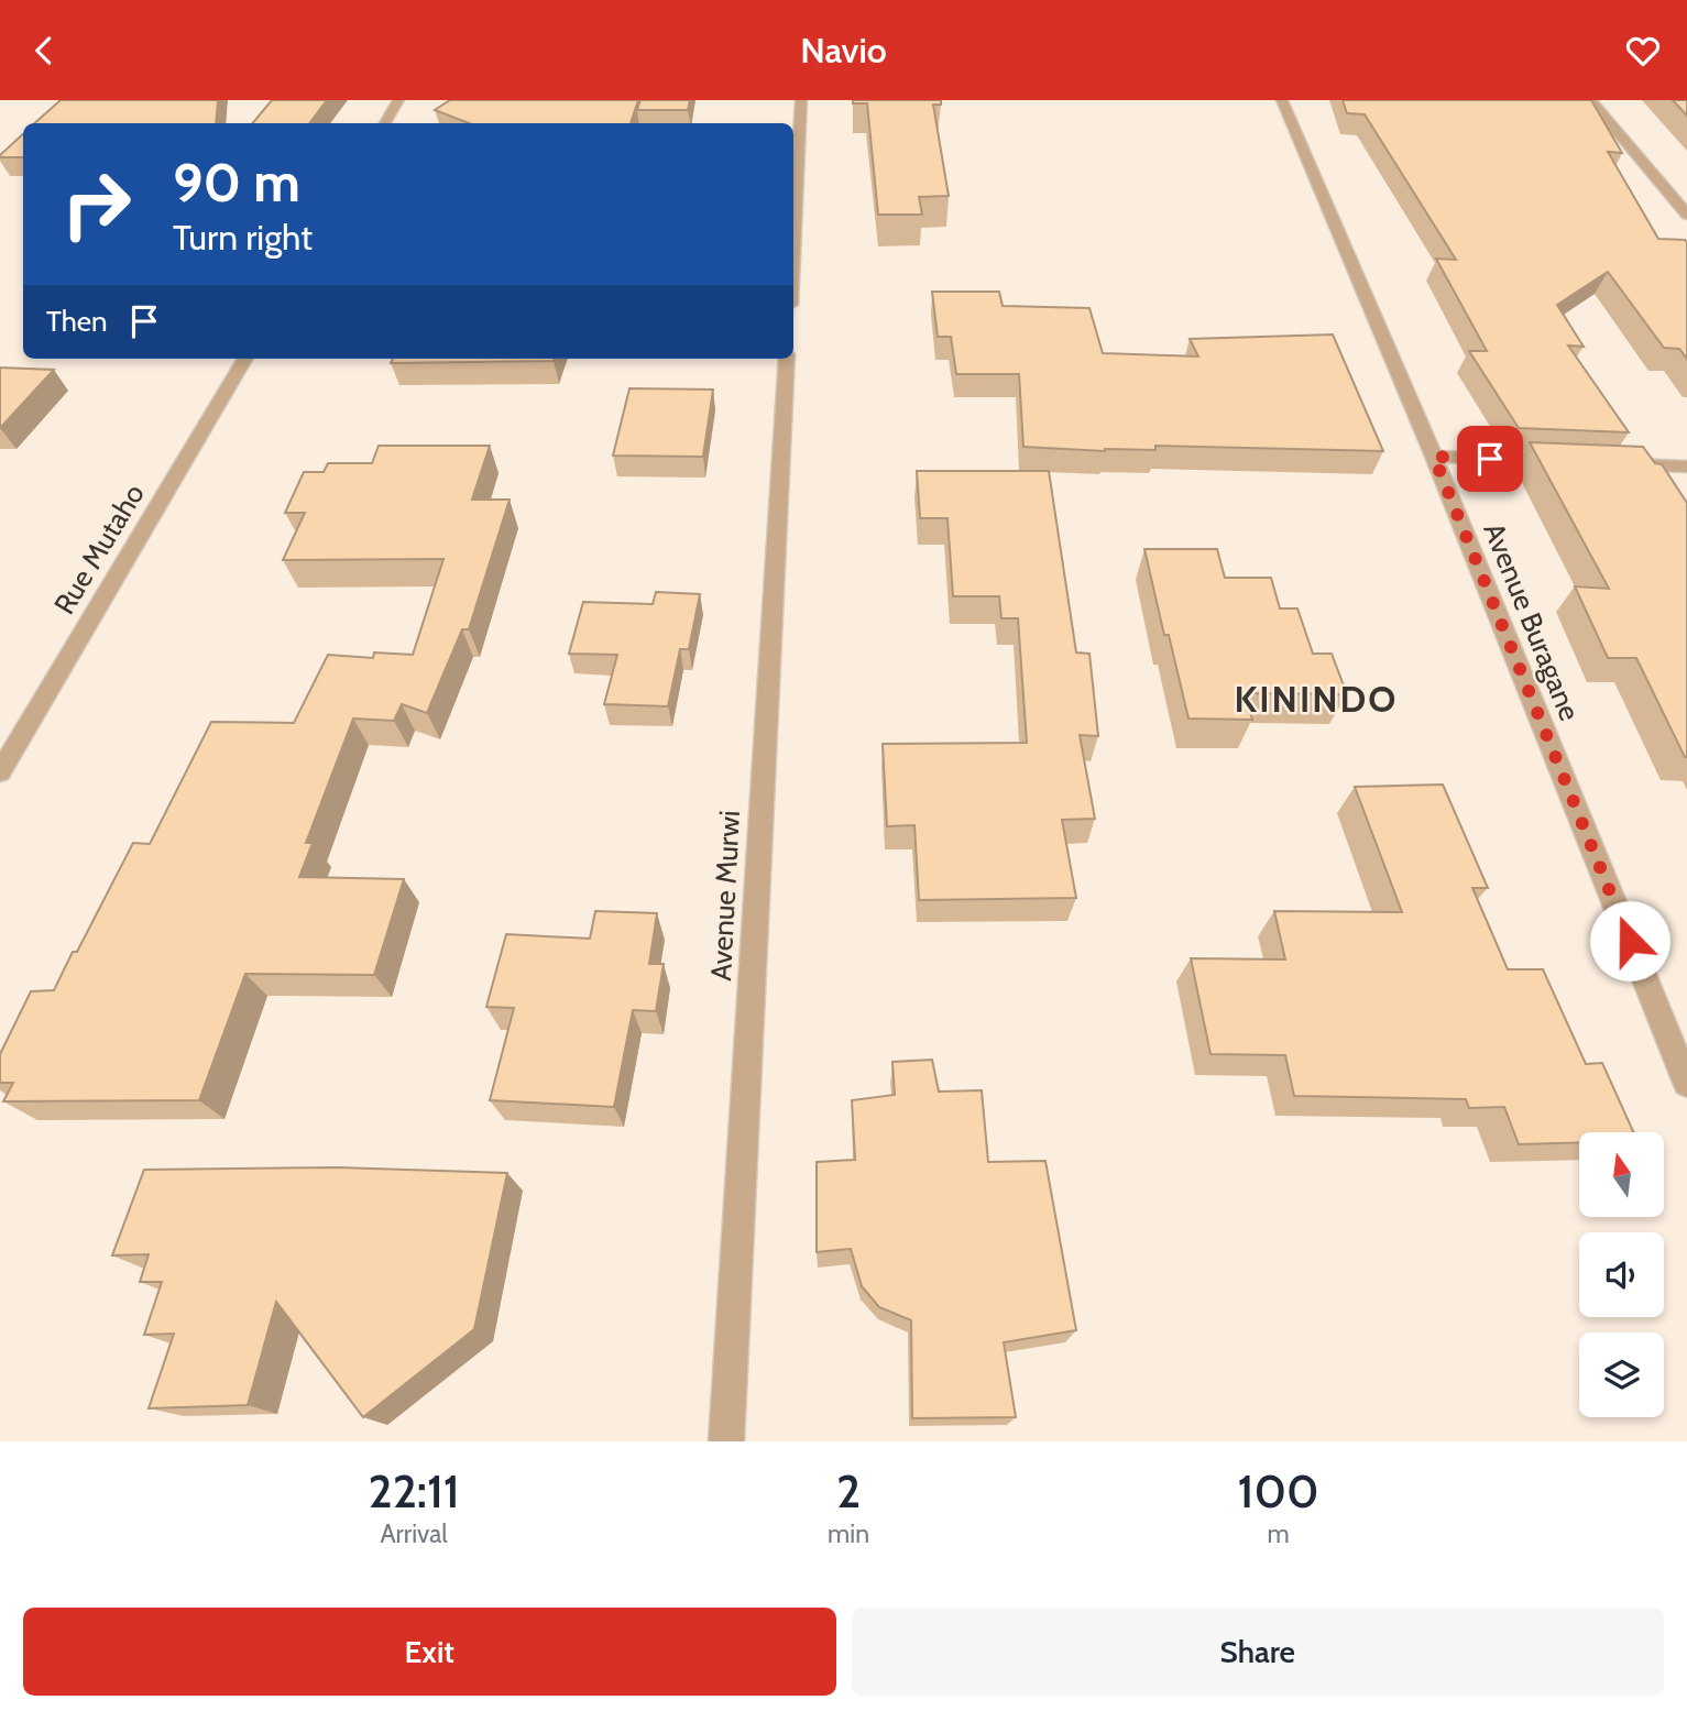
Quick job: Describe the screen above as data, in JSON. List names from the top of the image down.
{
  "streets": {
    "street": ["Rue Mutaho", "Avenue Buragane", "Avenue Murwi"]
  },
  "districts": ["KININDO"],
  "north": "top",
  "page": {
    "header": "Navio",
    "turn": ["90 m", "Turn right"],
    "then": "Then",
    "eta": [
      "22:11",
      "Arrival",
      "2",
      "min",
      "100",
      "m"
    ],
    "buttons": ["Exit", "Share"]
  }
}
